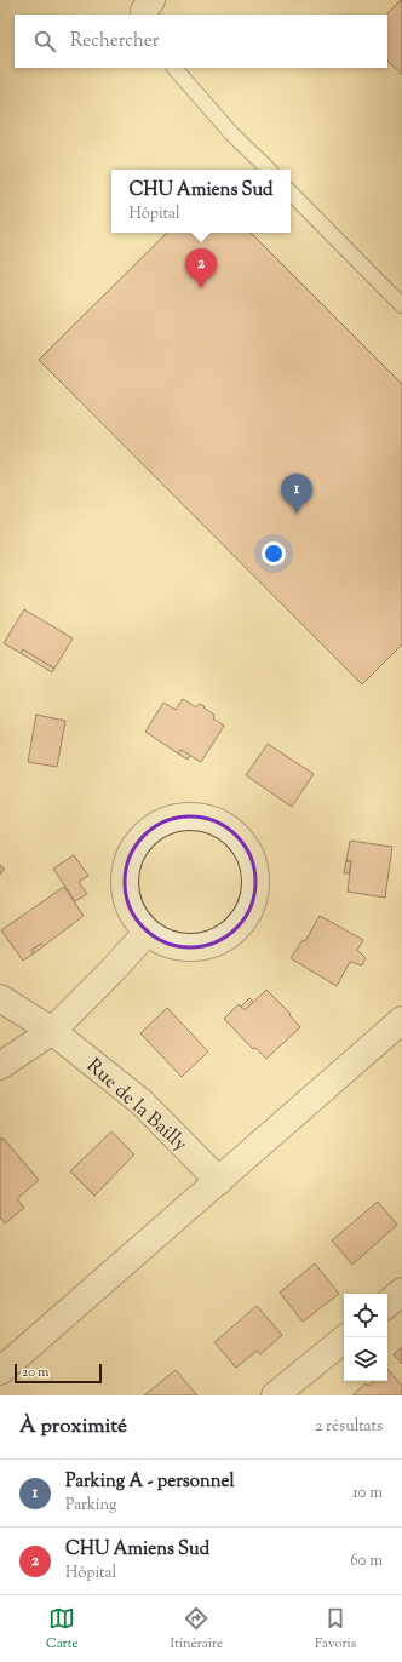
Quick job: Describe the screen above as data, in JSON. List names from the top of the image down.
{
  "streets": {
    "street": ["Rue de la Bailly"]
  },
  "scale_bar": "20 m",
  "page": {
    "search": "Rechercher",
    "popup": ["CHU Amiens Sud", "Hôpital"],
    "pins": ["2", "1"],
    "scale": "20 m",
    "heading": ["À proximité", "2 résultats"],
    "list": [
      {
        "mark": "1",
        "name": "Parking A - personnel",
        "note": "Parking",
        "value": "10 m"
      },
      {
        "mark": "2",
        "name": "CHU Amiens Sud",
        "note": "Hôpital",
        "value": "60 m"
      }
    ],
    "nav": ["Carte", "Itinéraire", "Favoris"]
  }
}
